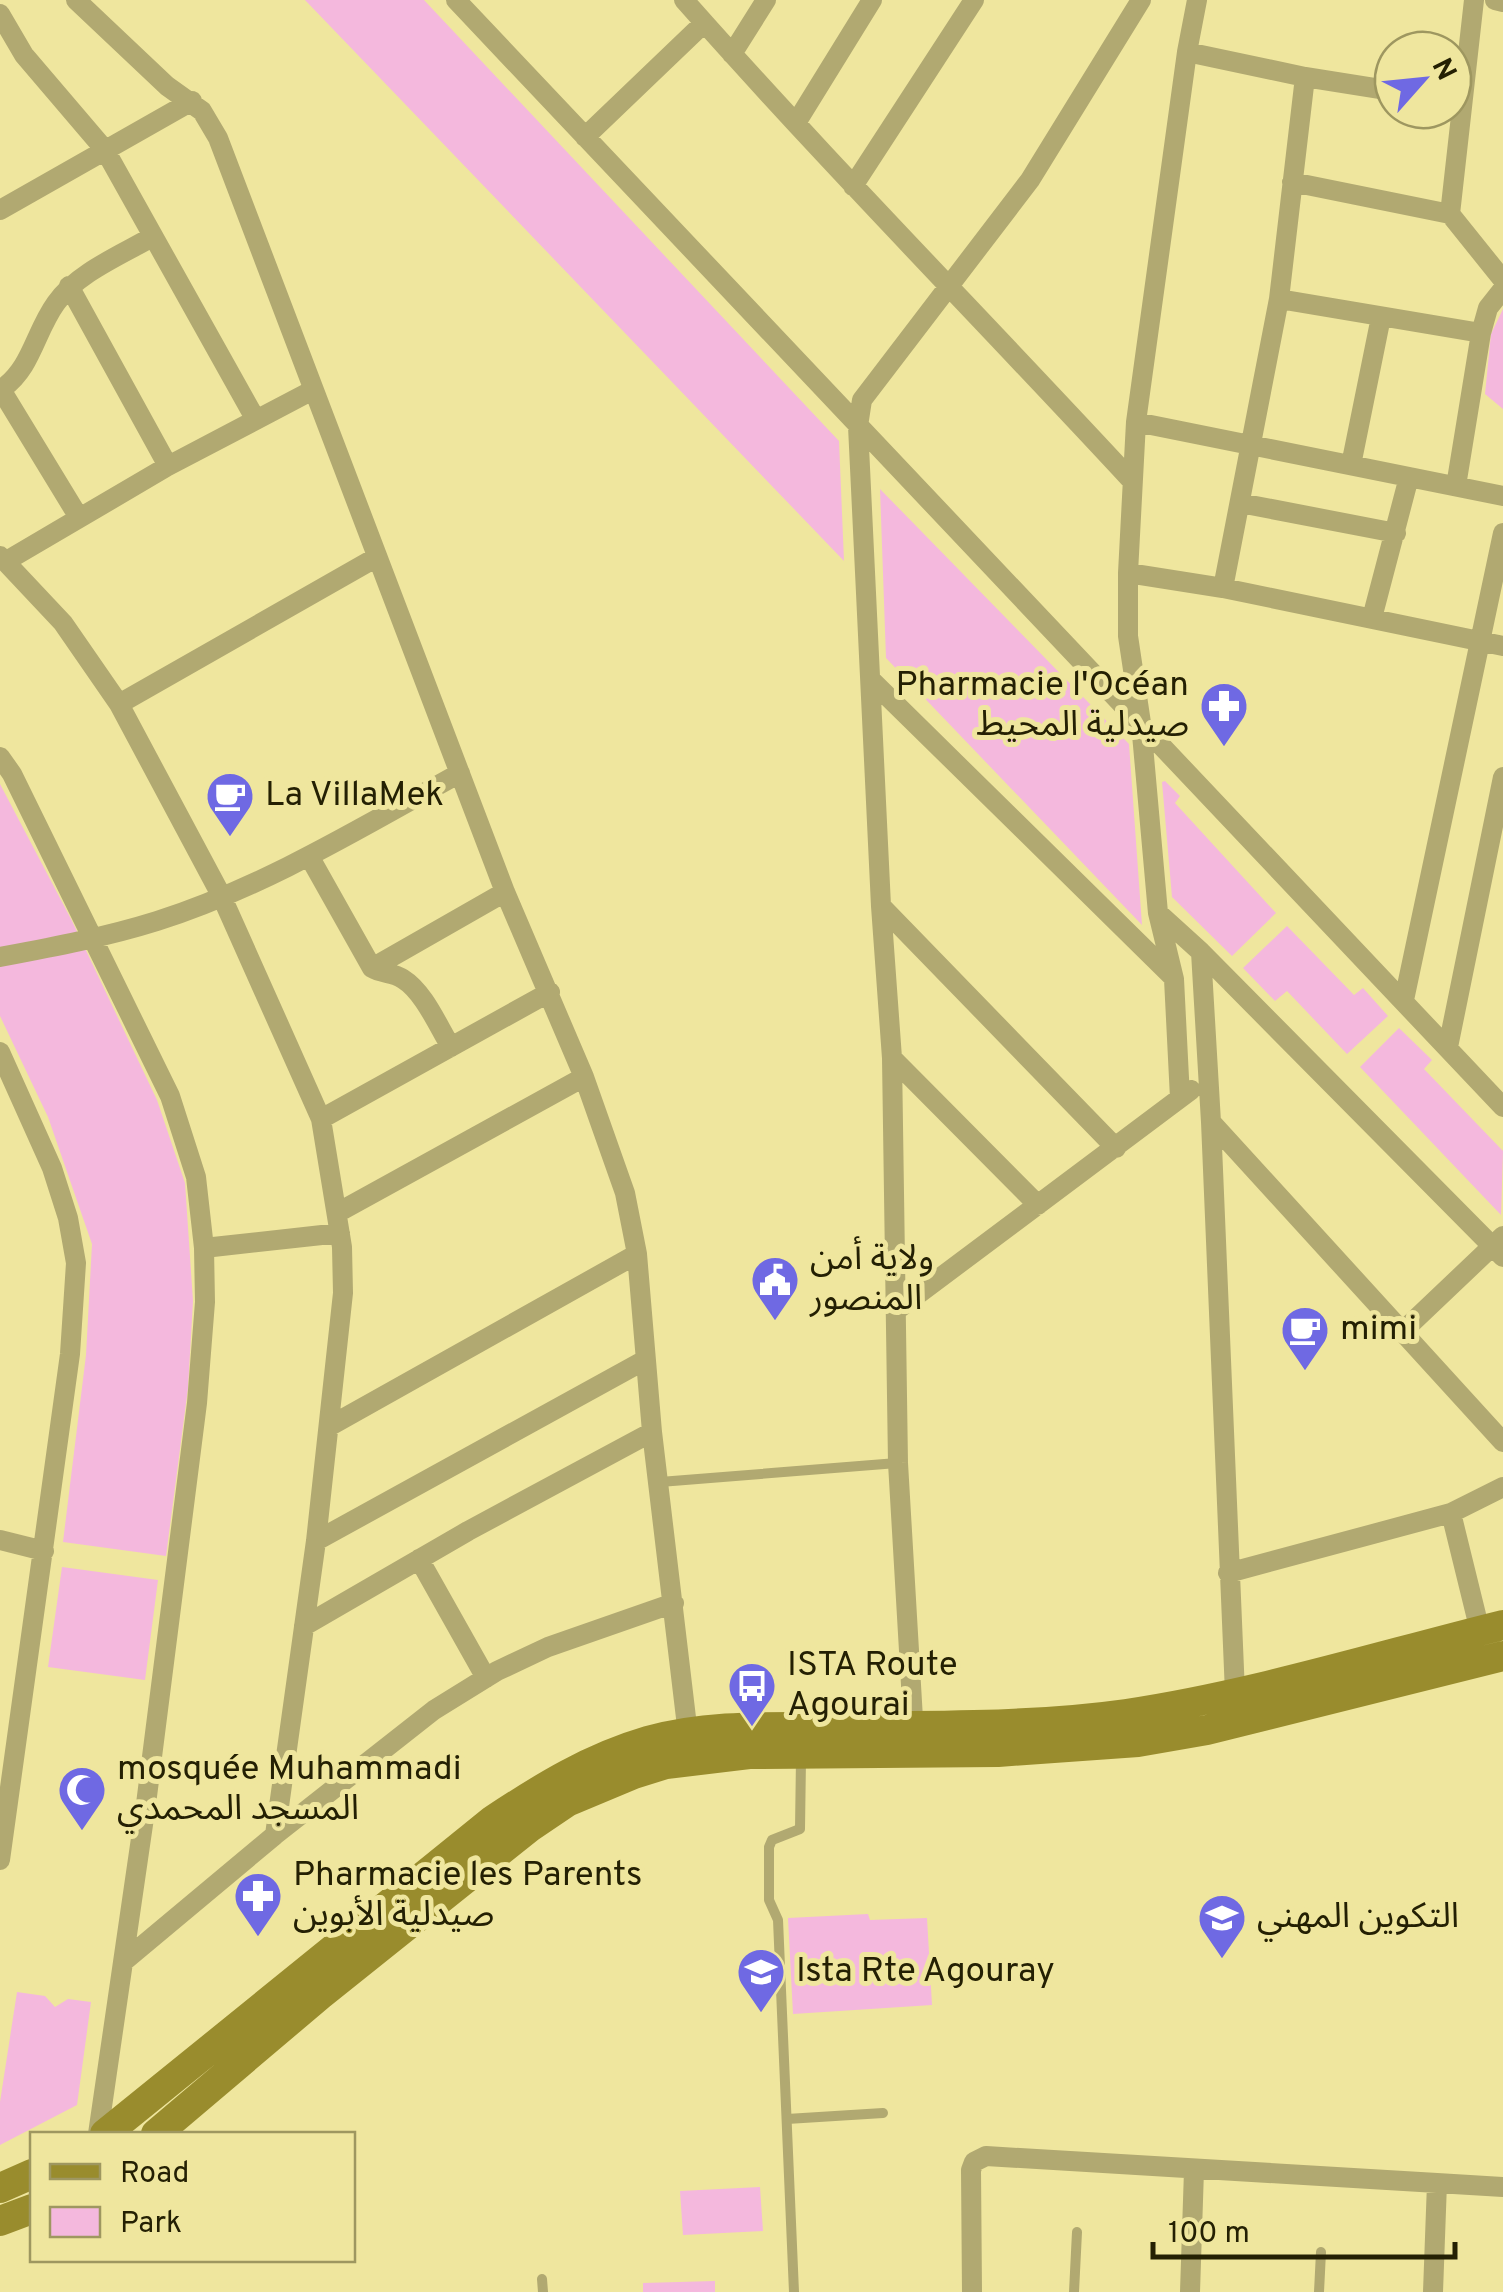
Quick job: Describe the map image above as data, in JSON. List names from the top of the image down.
{
  "places": {
    "pharmacy": ["Pharmacie l'Océan صيدلية المحيط", "Pharmacie les Parents صيدلية الأبوين"],
    "cafe": ["La VillaMek", "mimi"],
    "public building": ["ولاية أمن المنصور"],
    "bus stop": ["ISTA Route Agourai"],
    "mosque": ["mosquée Muhammadi المسجد المحمدي"],
    "school or university": ["التكوين المهني", "Ista Rte Agouray"]
  },
  "legend": ["Road", "Park"],
  "scale_bar": "100 m",
  "north": "top right"
}
